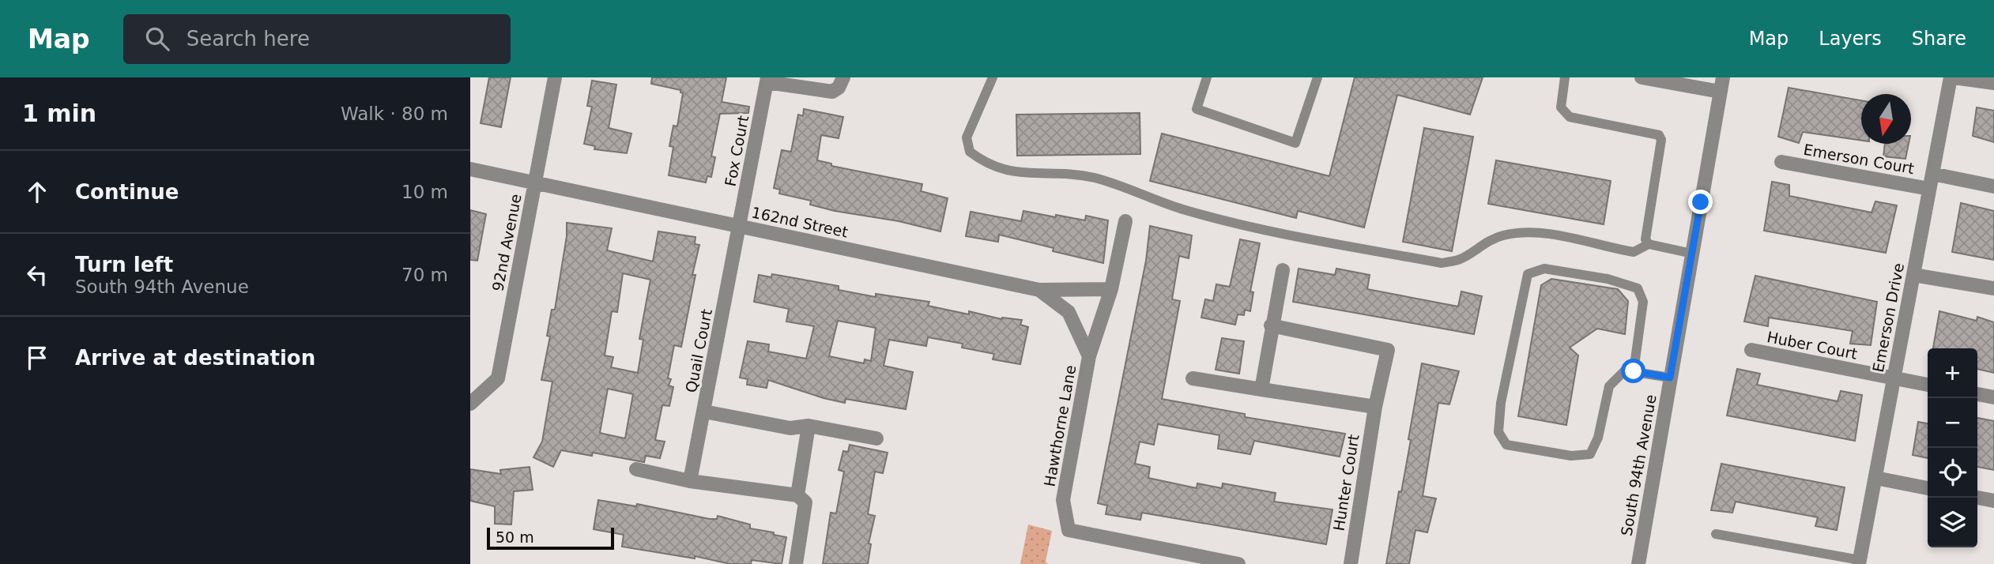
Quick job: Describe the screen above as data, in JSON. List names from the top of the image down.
{
  "streets": {
    "street": [
      "Fox Court",
      "Emerson Court",
      "162nd Street",
      "92nd Avenue",
      "Emerson Drive",
      "Huber Court",
      "Quail Court",
      "Hawthorne Lane",
      "South 94th Avenue",
      "Hunter Court"
    ]
  },
  "crossings": [
    ["Fox Court", "162nd Street"],
    ["Fox Court", "Quail Court"],
    ["Emerson Court", "Emerson Drive"],
    ["162nd Street", "92nd Avenue"],
    ["162nd Street", "Quail Court"],
    ["162nd Street", "Hawthorne Lane"],
    ["Emerson Drive", "Huber Court"]
  ],
  "scale_bar": "50 m",
  "north": "bottom",
  "page": {
    "header": "Map",
    "search": "Search here",
    "nav": ["Map", "Layers", "Share"],
    "heading": ["1 min", "Walk · 80 m"],
    "list": [
      ["Continue", "10 m"],
      ["Turn left", "South 94th Avenue", "70 m"],
      "Arrive at destination"
    ],
    "map_buttons": ["+", "−"],
    "scale": "50 m"
  }
}
